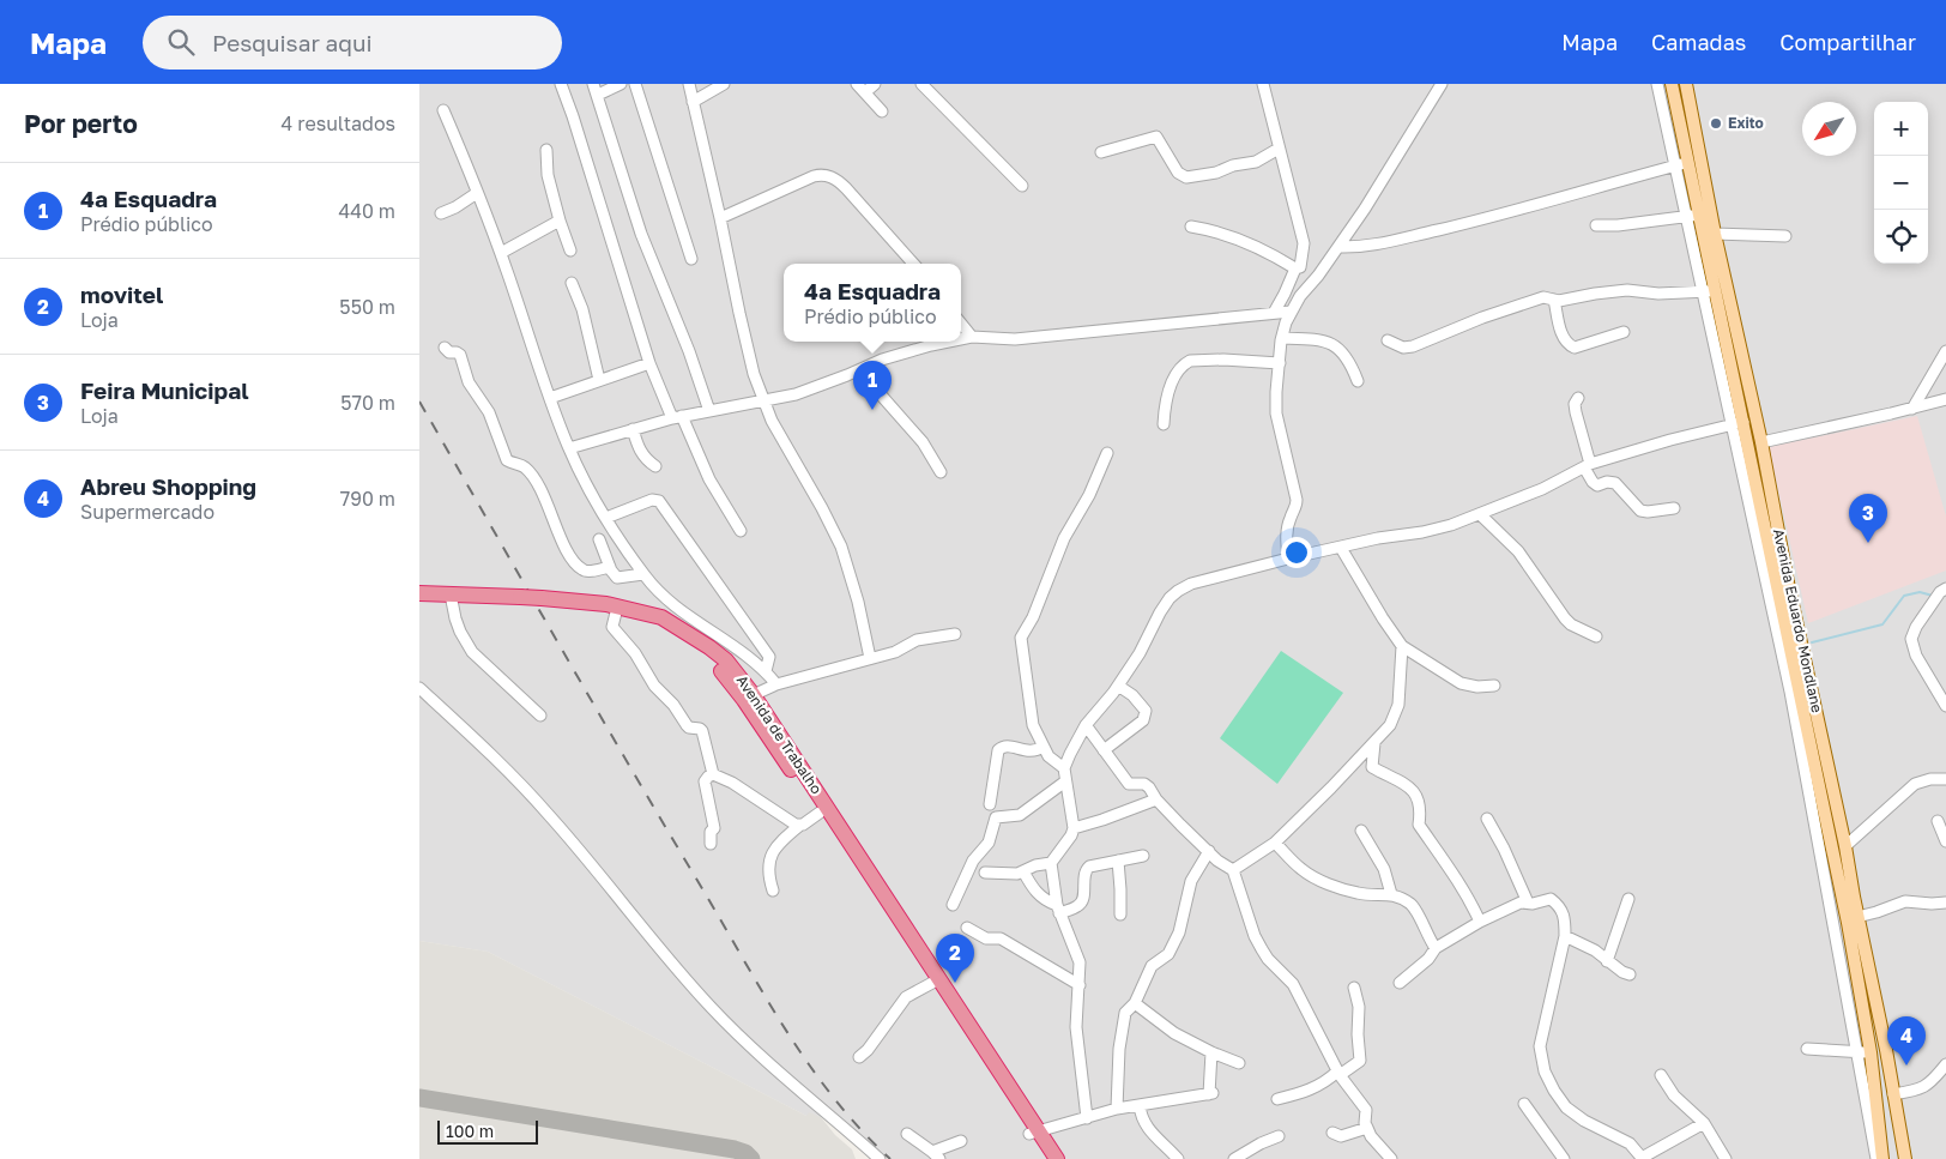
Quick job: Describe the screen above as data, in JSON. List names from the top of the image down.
{
  "streets": {
    "highway": ["Avenida de Trabalho"],
    "main road": ["Avenida Eduardo Mondlane"]
  },
  "places": ["Exito"],
  "scale_bar": "100 m",
  "north": "bottom left",
  "page": {
    "header": "Mapa",
    "search": "Pesquisar aqui",
    "nav": ["Mapa", "Camadas", "Compartilhar"],
    "heading": ["Por perto", "4 resultados"],
    "map_buttons": ["+", "−"],
    "list": [
      {
        "mark": "1",
        "name": "4a Esquadra",
        "note": "Prédio público",
        "value": "440 m"
      },
      {
        "mark": "2",
        "name": "movitel",
        "note": "Loja",
        "value": "550 m"
      },
      {
        "mark": "3",
        "name": "Feira Municipal",
        "note": "Loja",
        "value": "570 m"
      },
      {
        "mark": "4",
        "name": "Abreu Shopping",
        "note": "Supermercado",
        "value": "790 m"
      }
    ],
    "popup": ["4a Esquadra", "Prédio público"],
    "pins": [
      "1",
      "3",
      "2",
      "4"
    ],
    "scale": "100 m"
  }
}
